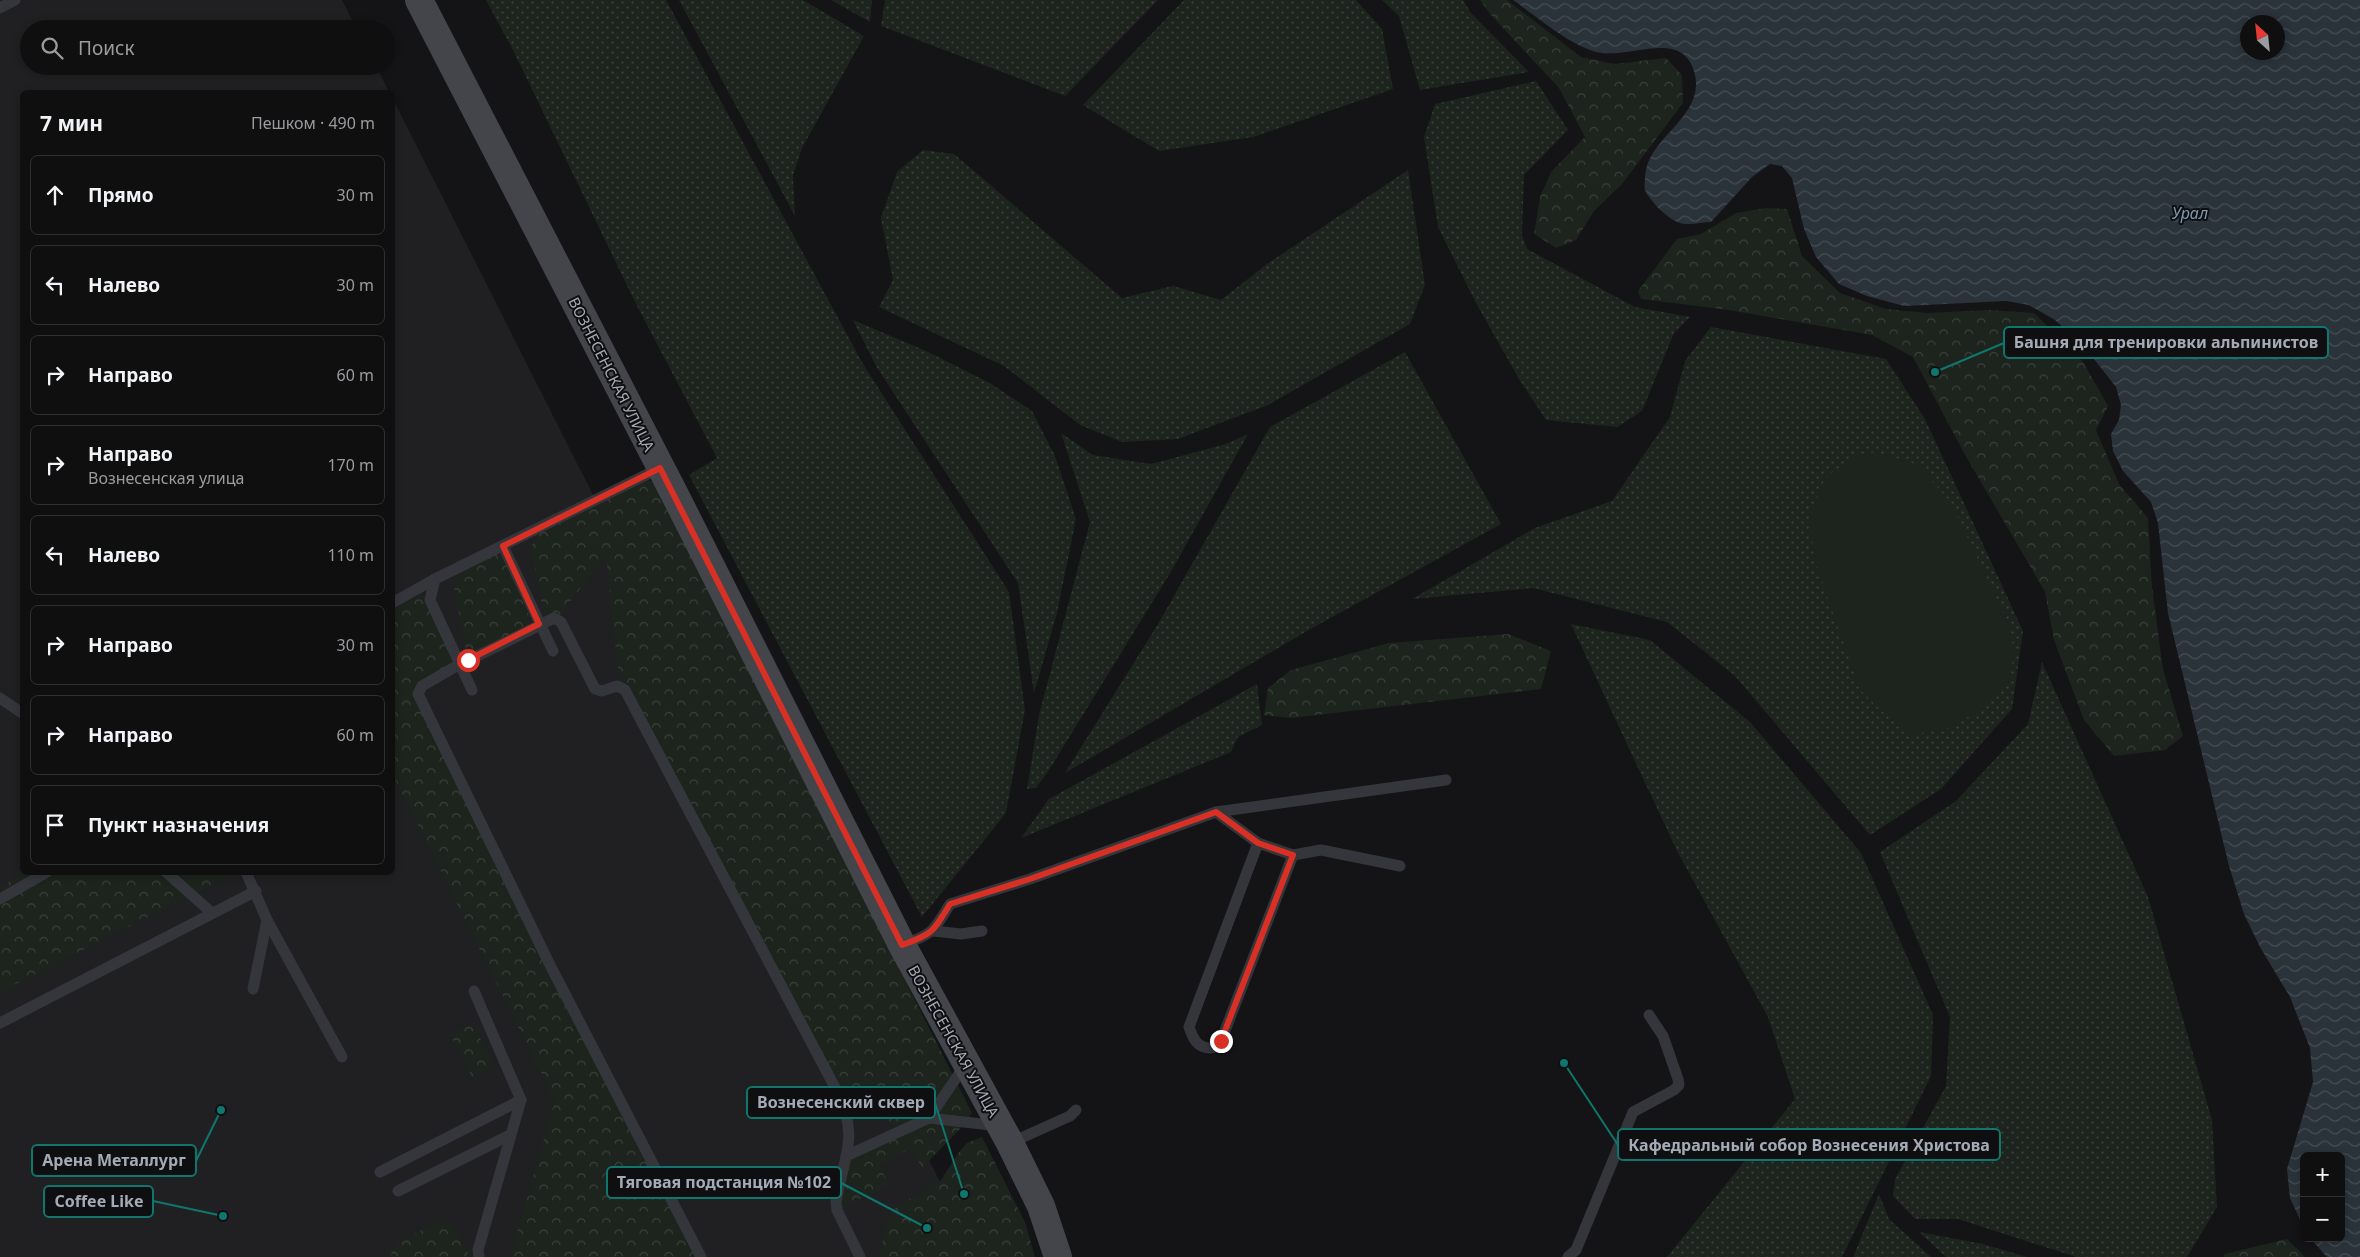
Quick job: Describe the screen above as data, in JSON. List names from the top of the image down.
{
  "streets": {
    "main road": ["ВОЗНЕСЕНСКАЯ УЛИЦА"]
  },
  "water": ["Урал"],
  "places": [
    "Башня для тренировки альпинистов",
    "Кафедральный собор Вознесения Христова",
    "Арена Металлург",
    "Вознесенский cквер",
    "Coffee Like",
    "Тяговая подстанция №102"
  ],
  "north": "top left",
  "page": {
    "search": "Поиск",
    "heading": ["7 мин", "Пешком · 490 m"],
    "list": [
      ["Прямо", "30 m"],
      ["Налево", "30 m"],
      ["Направо", "60 m"],
      ["Направо", "Вознесенская улица", "170 m"],
      ["Налево", "110 m"],
      ["Направо", "30 m"],
      ["Направо", "60 m"],
      "Пункт назначения"
    ],
    "map_buttons": ["+", "−"]
  }
}
